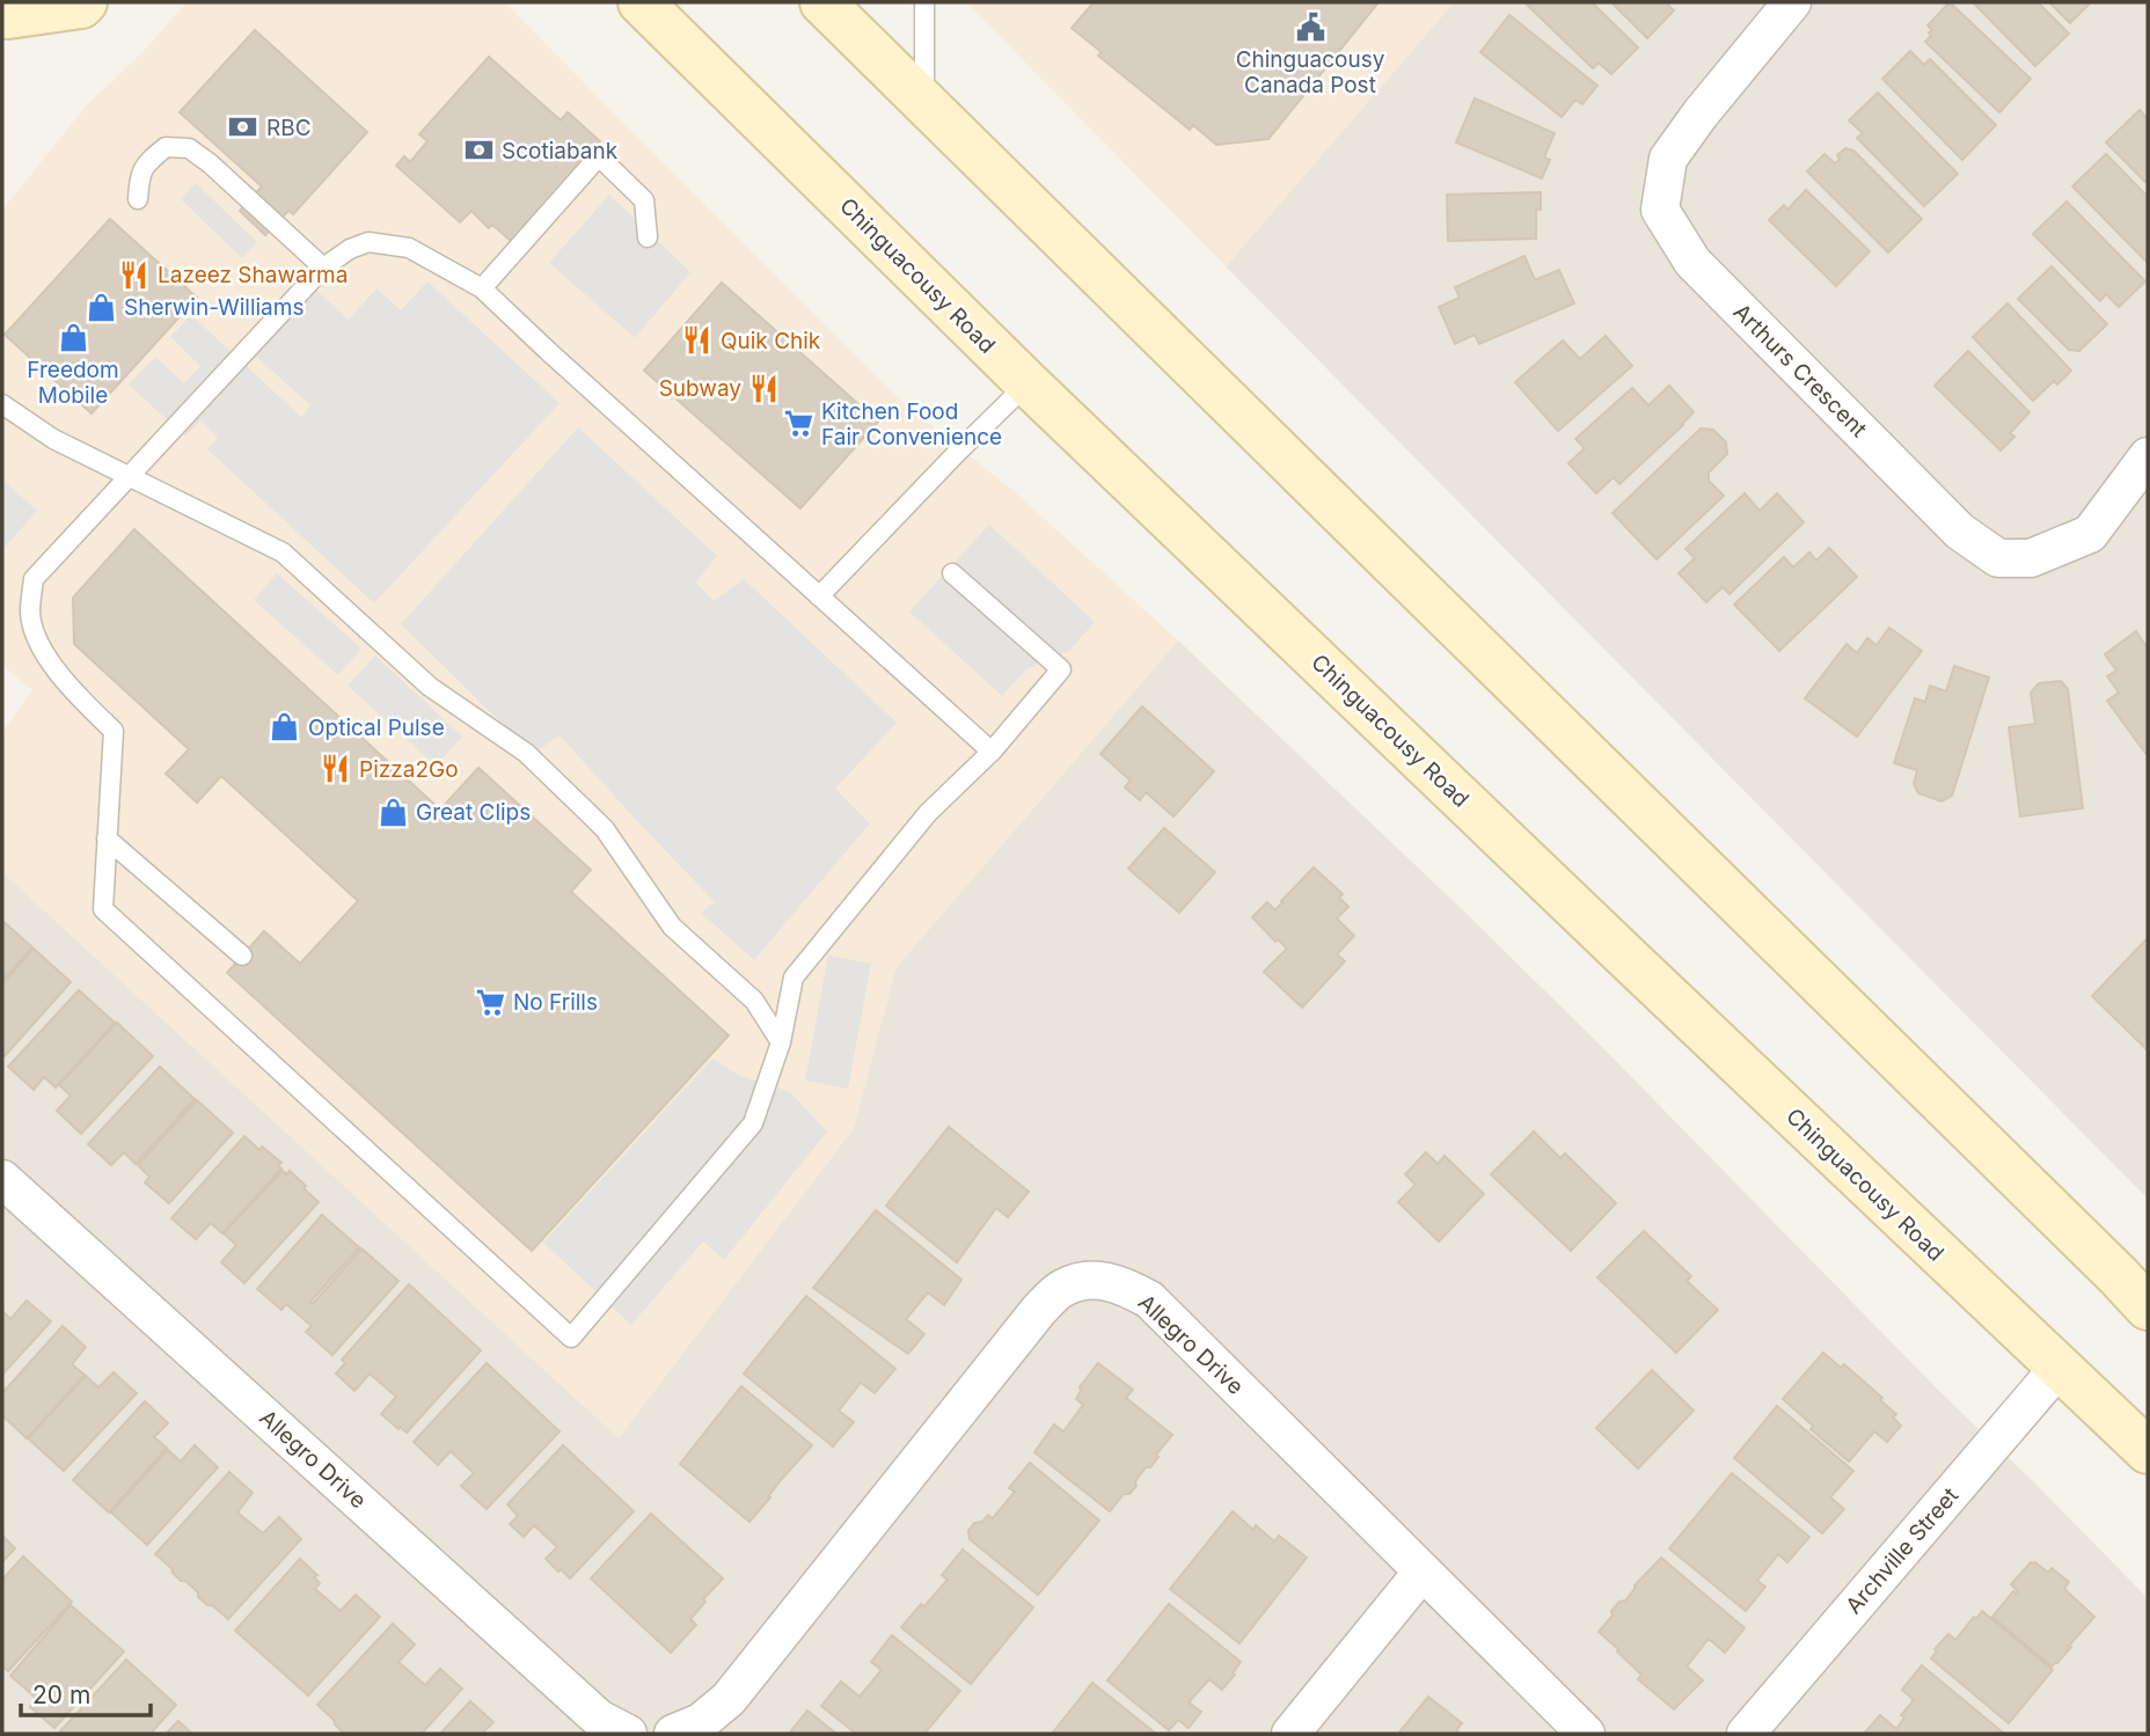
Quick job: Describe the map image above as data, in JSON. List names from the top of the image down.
{
  "streets": {
    "main road": ["Chinguacousy Road"],
    "street": ["Arthurs Crescent", "Allegro Drive", "Archville Street"]
  },
  "crossings": [
    ["Chinguacousy Road", "Archville Street"]
  ],
  "places": {
    "public building": ["Chinguacousy Canada Post"],
    "bank": ["RBC", "Scotiabank"],
    "restaurant": [
      "Lazeez Shawarma",
      "Quik Chik",
      "Subway",
      "Pizza2Go"
    ],
    "shop": [
      "Sherwin-Williams",
      "Freedom Mobile",
      "Optical Pulse",
      "Great Clips"
    ],
    "supermarket": ["Kitchen Food Fair Convenience", "No Frills"]
  },
  "scale_bar": "20 m"
}
